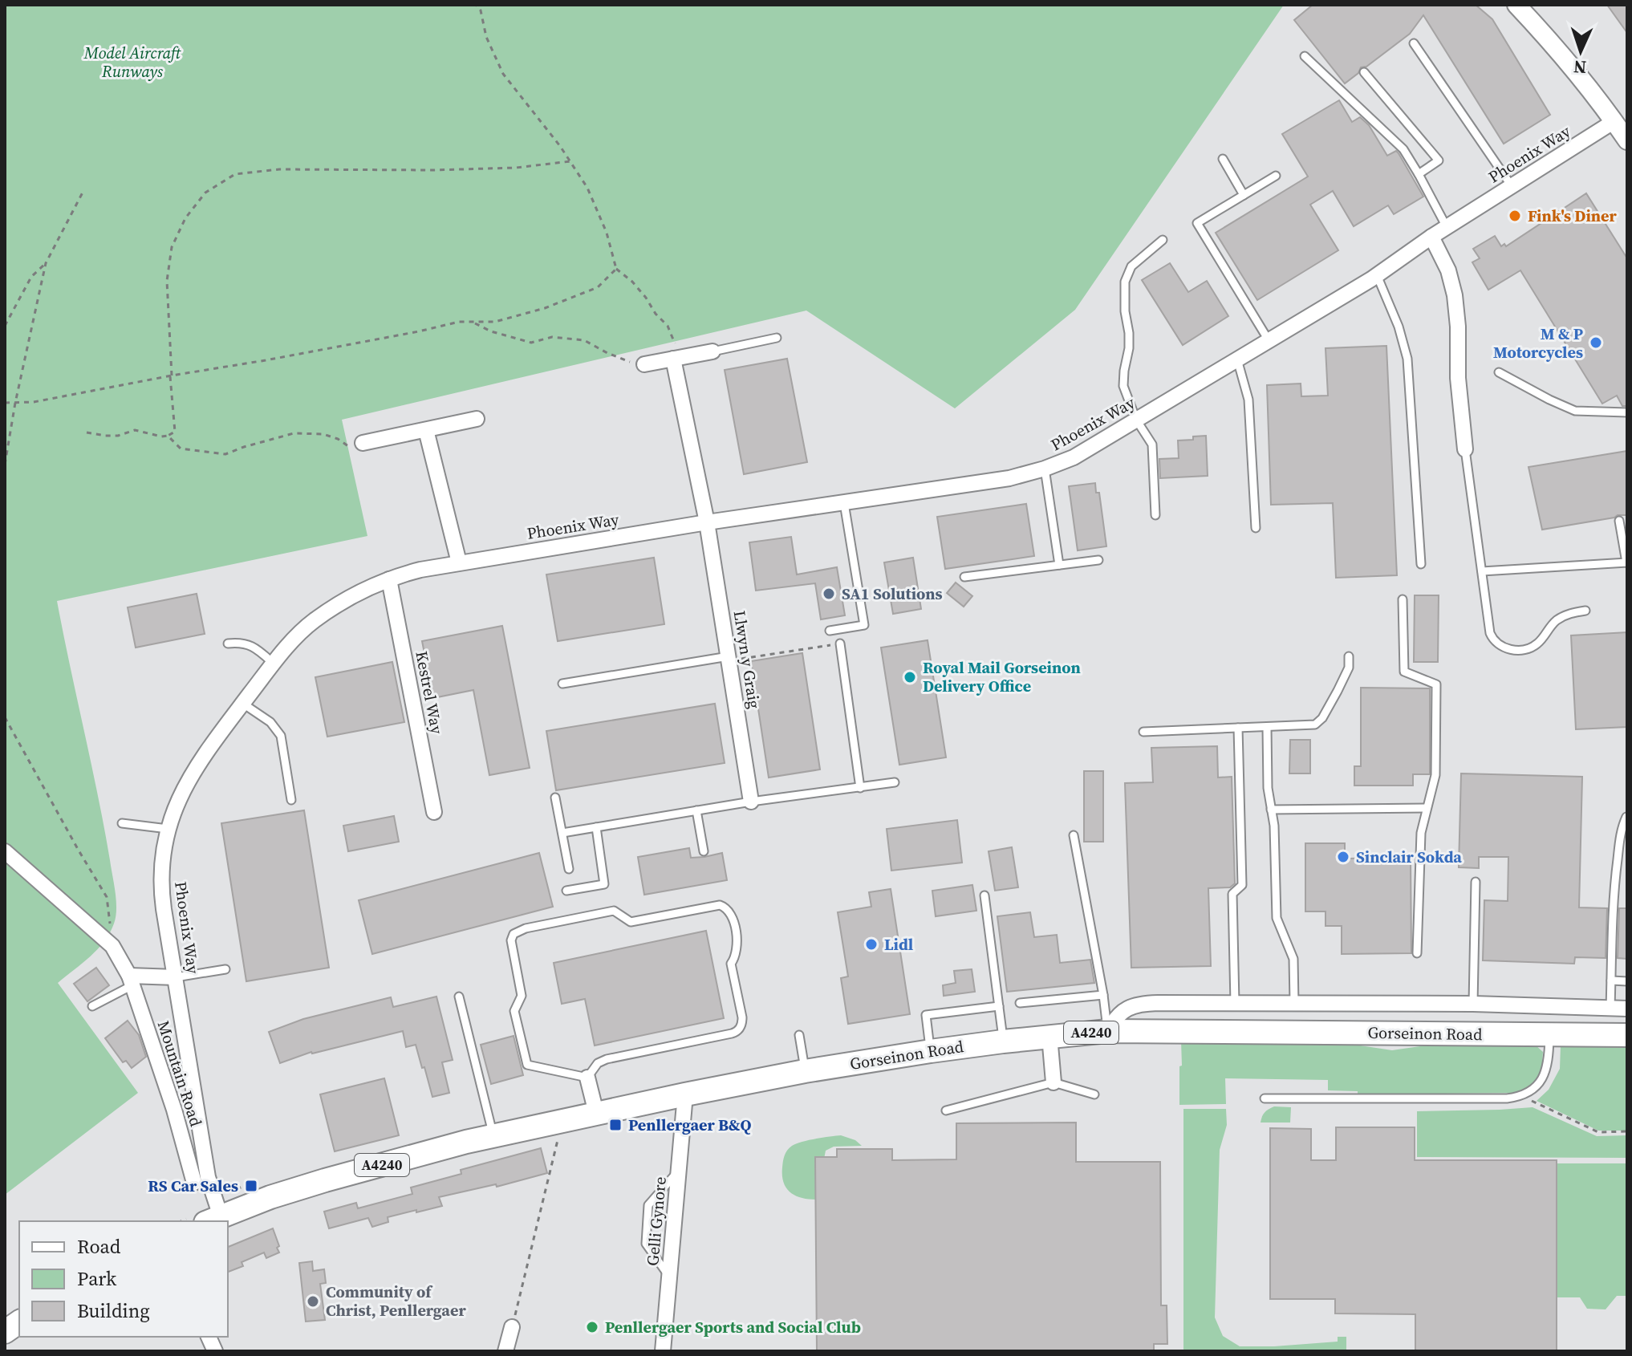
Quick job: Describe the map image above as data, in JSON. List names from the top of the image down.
{
  "streets": {
    "main road": ["A4240", "Gorseinon Road"],
    "street": [
      "Phoenix Way",
      "Llwyn y Graig",
      "Kestrel Way",
      "Mountain Road",
      "Gelli Gynore"
    ]
  },
  "crossings": [
    ["Phoenix Way", "Llwyn y Graig"],
    ["Phoenix Way", "Kestrel Way"],
    ["Phoenix Way", "Gorseinon Road"],
    ["Gorseinon Road", "Gelli Gynore"]
  ],
  "parks": ["Model Aircraft Runways"],
  "places": {
    "other": [
      "Fink's Diner",
      "M & P Motorcycles",
      "SA1 Solutions",
      "Royal Mail Gorseinon Delivery Office",
      "Sinclair Sokda",
      "Lidl",
      "Community of Christ, Penllergaer",
      "Penllergaer Sports and Social Club"
    ],
    "transit": ["Penllergaer B&Q", "RS Car Sales"]
  },
  "legend": ["Road", "Park", "Building"],
  "north": "bottom"
}
